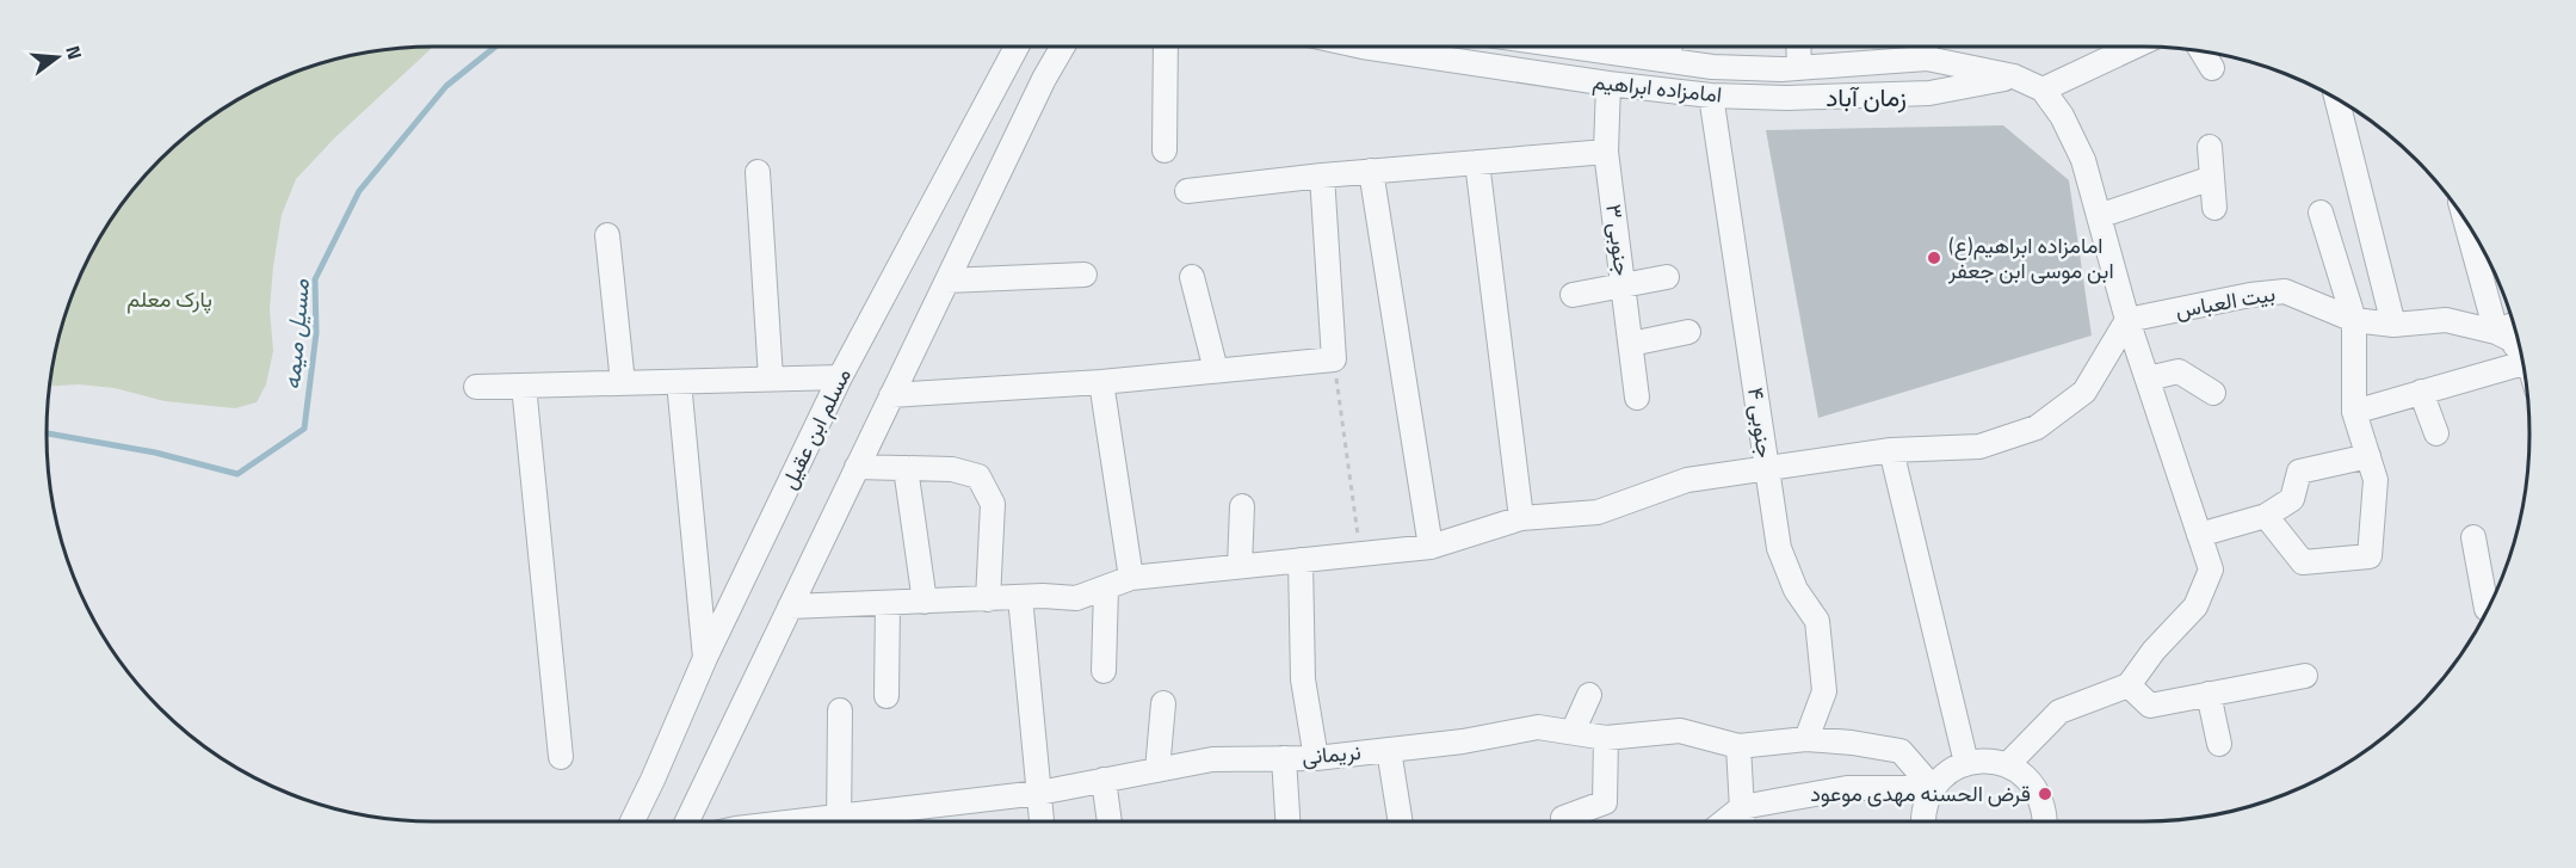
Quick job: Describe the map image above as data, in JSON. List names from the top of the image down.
{
  "streets": {
    "street": [
      "امامزاده ابراهیم",
      "۳ جنوبی",
      "بیت العباس",
      "۴ جنوبی",
      "مسلم ابن عقیل",
      "نریمانی"
    ]
  },
  "crossings": [
    ["امامزاده ابراهیم", "۳ جنوبی"],
    ["امامزاده ابراهیم", "۴ جنوبی"],
    ["۴ جنوبی", "نریمانی"]
  ],
  "districts": ["زمان آباد"],
  "water": ["مسیل میمه"],
  "parks": ["پارک معلم"],
  "places": ["(ع)امامزاده ابراهیم ابن موسی ابن جعفر", "قرض الحسنه مهدی موعود"],
  "north": "right"
}
